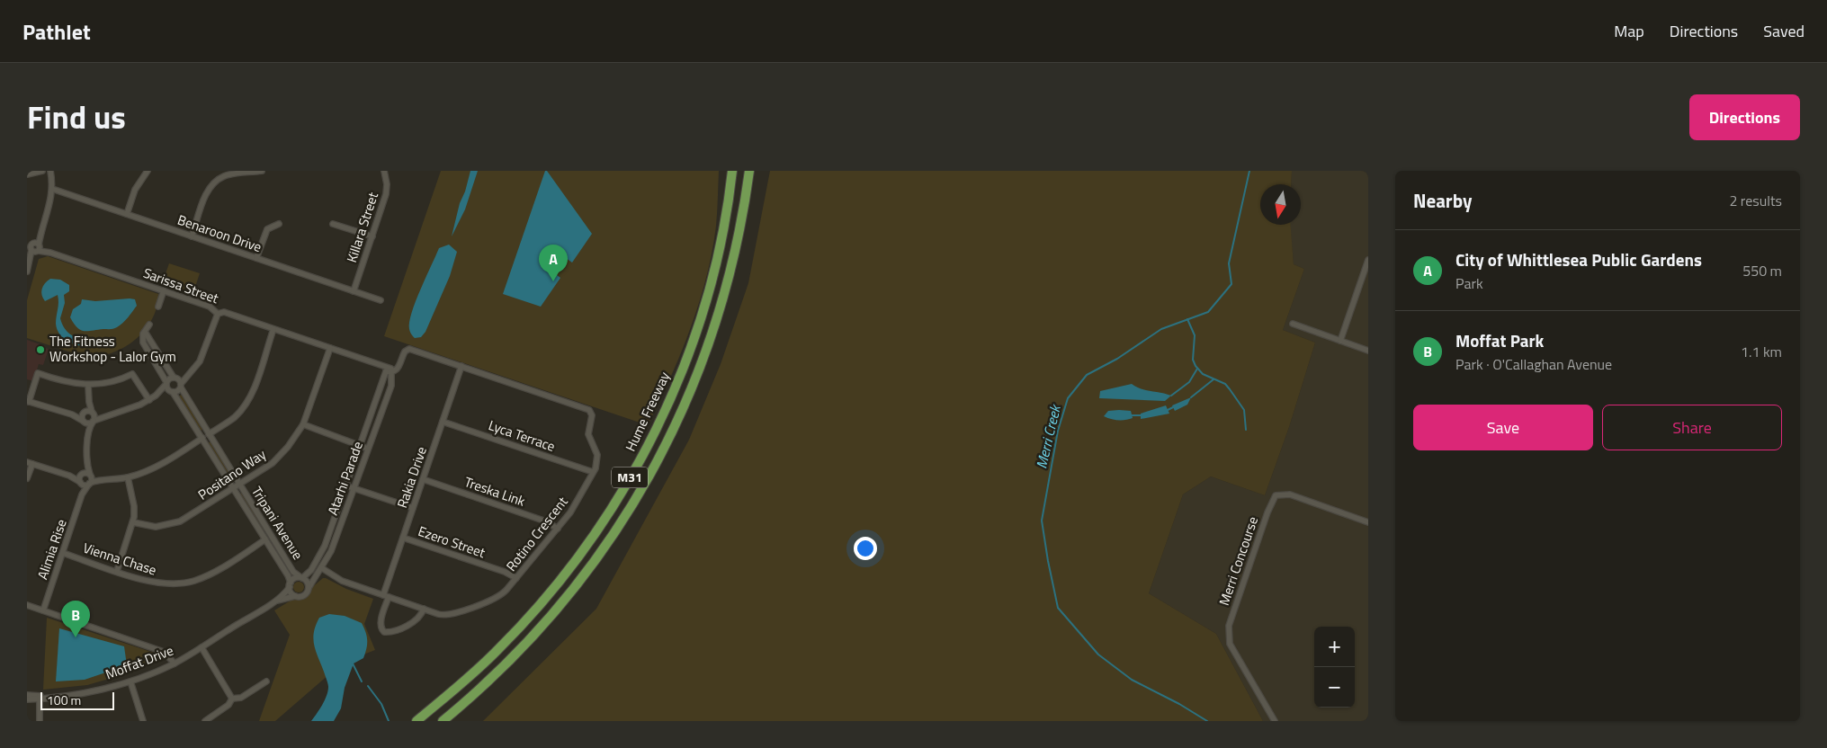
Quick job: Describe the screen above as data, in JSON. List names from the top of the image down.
{
  "streets": {
    "highway": ["Hume Freeway", "M31"],
    "street": [
      "Killara Street",
      "Benaroon Drive",
      "Sarissa Street",
      "Lyca Terrace",
      "Positano Way",
      "Rakia Drive",
      "Atarhi Parade",
      "Treska Link",
      "Tripani Avenue",
      "Rotino Crescent",
      "Ezero Street",
      "Alimia Rise",
      "Vienna Chase",
      "Merri Concourse",
      "Moffat Drive"
    ]
  },
  "crossings": [
    ["Killara Street", "Benaroon Drive"],
    ["Sarissa Street", "Positano Way"],
    ["Sarissa Street", "Atarhi Parade"],
    ["Sarissa Street", "Rotino Crescent"],
    ["Lyca Terrace", "Rakia Drive"],
    ["Lyca Terrace", "Rotino Crescent"],
    ["Positano Way", "Tripani Avenue"],
    ["Rakia Drive", "Treska Link"],
    ["Rakia Drive", "Rotino Crescent"],
    ["Rakia Drive", "Ezero Street"],
    ["Atarhi Parade", "Tripani Avenue"],
    ["Atarhi Parade", "Rotino Crescent"],
    ["Atarhi Parade", "Moffat Drive"],
    ["Treska Link", "Rotino Crescent"],
    ["Tripani Avenue", "Vienna Chase"],
    ["Tripani Avenue", "Moffat Drive"],
    ["Rotino Crescent", "Ezero Street"],
    ["Alimia Rise", "Vienna Chase"]
  ],
  "water": ["Merri Creek"],
  "places": ["The Fitness Workshop - Lalor Gym"],
  "scale_bar": "100 m",
  "north": "bottom",
  "page": {
    "header": "Pathlet",
    "nav": ["Map", "Directions", "Saved"],
    "title": "Find us",
    "buttons": [
      "Directions",
      ["Save", "Share"]
    ],
    "heading": ["Nearby", "2 results"],
    "list": [
      {
        "mark": "A",
        "name": "City of Whittlesea Public Gardens",
        "note": "Park",
        "value": "550 m"
      },
      {
        "mark": "B",
        "name": "Moffat Park",
        "note": "Park · O'Callaghan Avenue",
        "value": "1.1 km"
      }
    ],
    "pins": ["A", "B"],
    "map_buttons": ["+", "−"],
    "scale": "100 m"
  }
}
